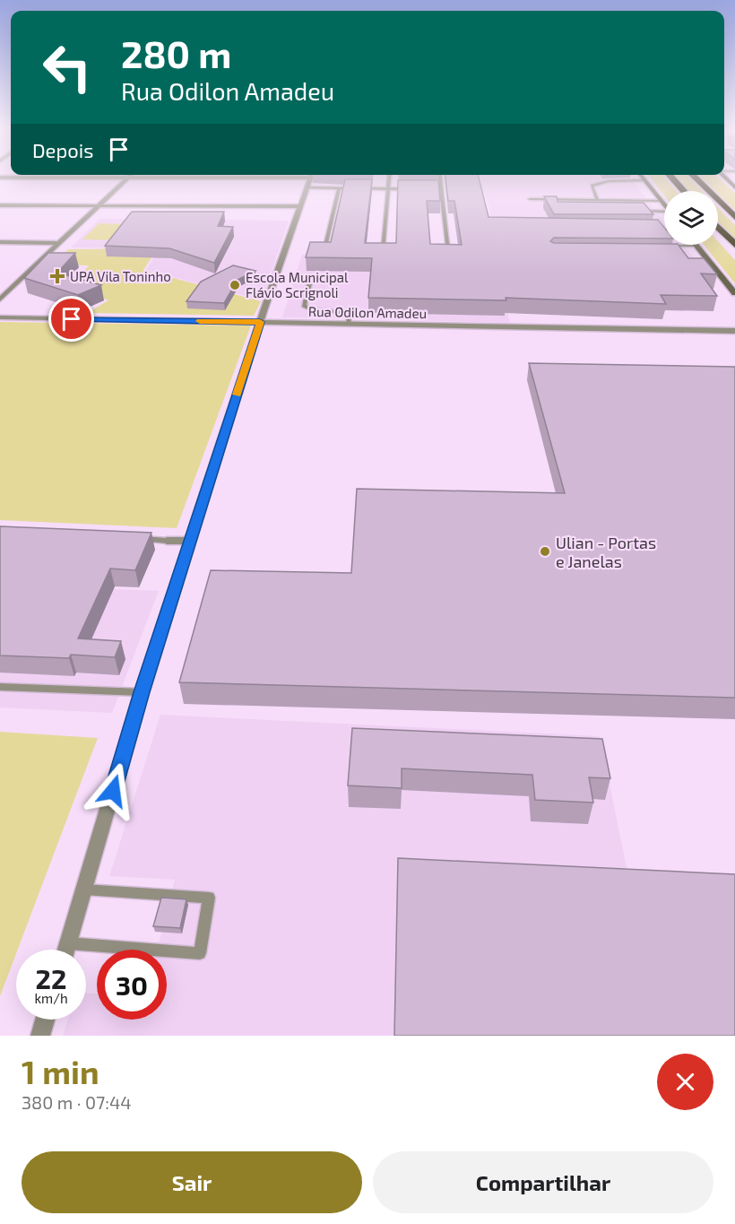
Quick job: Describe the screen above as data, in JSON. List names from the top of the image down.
{
  "streets": {
    "street": ["Rua Odilon Amadeu"]
  },
  "places": {
    "health": ["UPA Vila Toninho"],
    "other": ["Escola Municipal Flávio Scrignoli", "Ulian - Portas e Janelas"]
  },
  "page": {
    "turn": ["280 m", "Rua Odilon Amadeu"],
    "then": "Depois",
    "speed": "22 km/h",
    "limit": "30",
    "heading": ["1 min", "380 m · 07:44"],
    "buttons": ["Sair", "Compartilhar"]
  }
}
